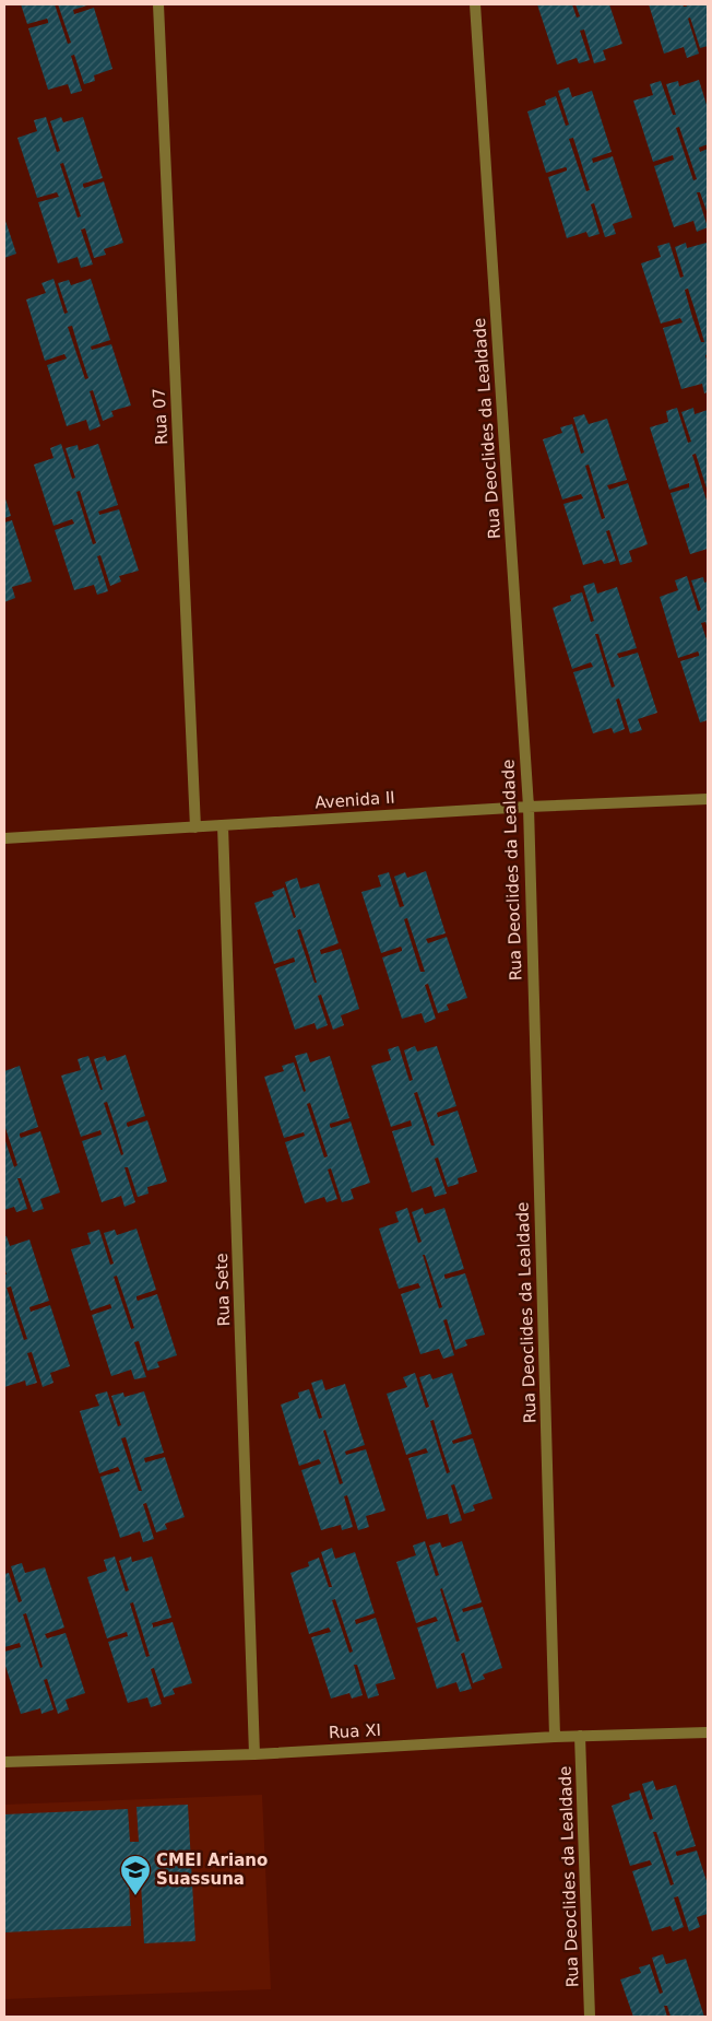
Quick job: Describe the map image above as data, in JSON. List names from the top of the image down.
{
  "streets": {
    "street": [
      "Rua 07",
      "Rua Deoclides da Lealdade",
      "Avenida II",
      "Rua Sete",
      "Rua XI"
    ]
  },
  "crossings": [
    ["Rua 07", "Avenida II"],
    ["Rua Deoclides da Lealdade", "Avenida II"],
    ["Rua Deoclides da Lealdade", "Rua XI"],
    ["Avenida II", "Rua Sete"],
    ["Rua Sete", "Rua XI"]
  ],
  "places": {
    "school or university": ["CMEI Ariano Suassuna"]
  }
}
